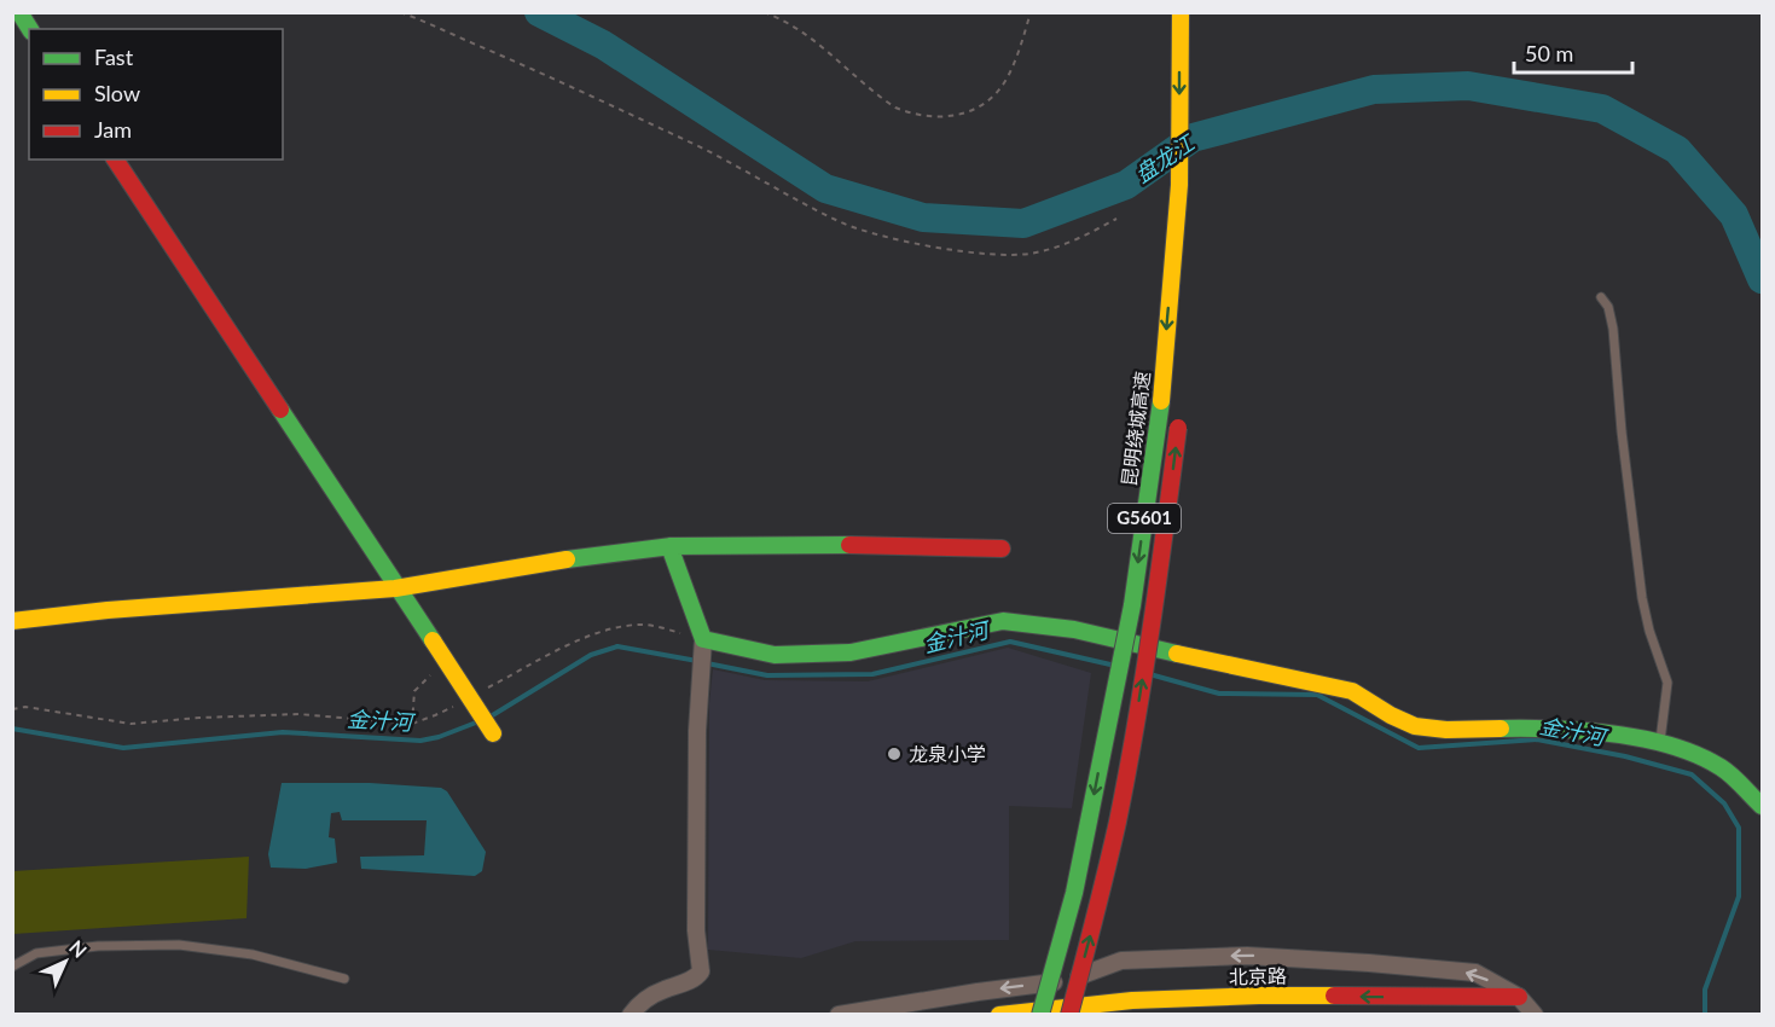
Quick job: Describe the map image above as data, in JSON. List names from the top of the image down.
{
  "streets": {
    "main road": ["昆明绕城高速", "G5601", "北京路"]
  },
  "one_way": ["北京路"],
  "water": ["盘龙江", "金汁河"],
  "places": ["龙泉小学"],
  "legend": ["Fast", "Slow", "Jam"],
  "scale_bar": "50 m",
  "north": "top right"
}
